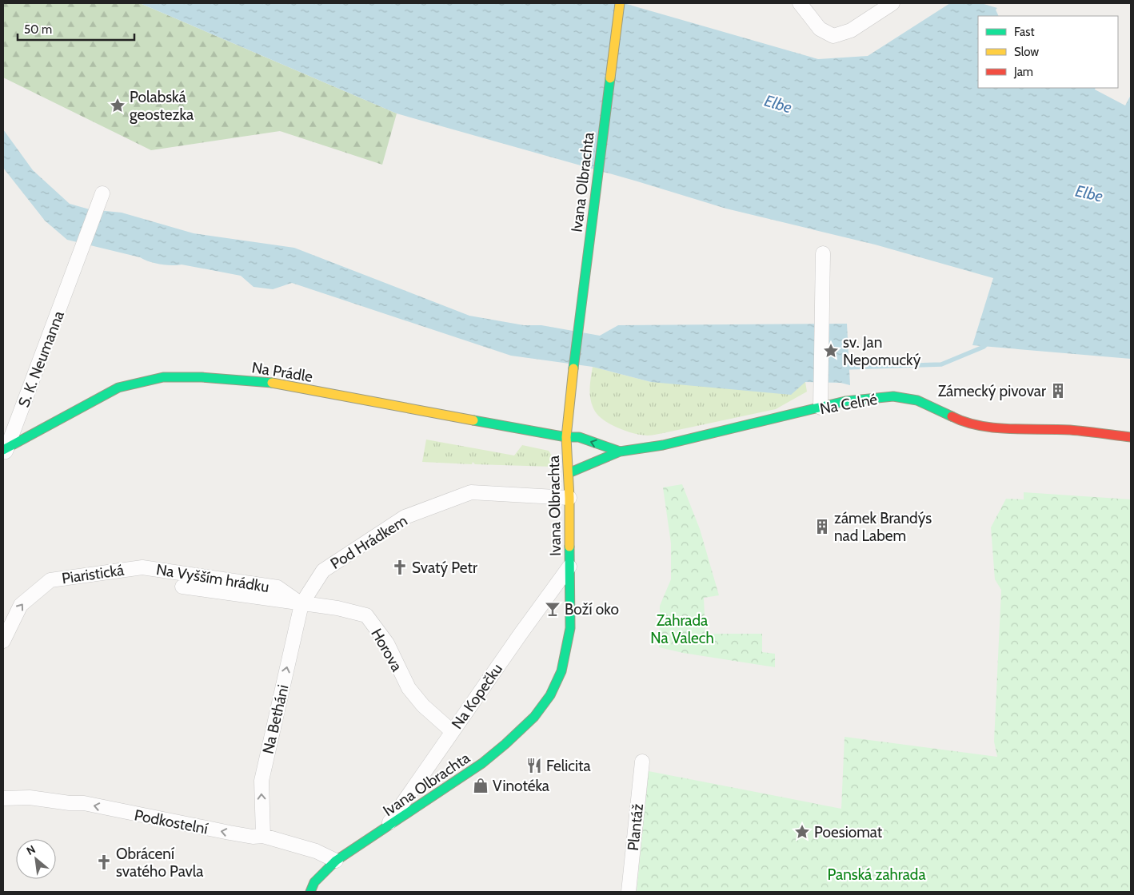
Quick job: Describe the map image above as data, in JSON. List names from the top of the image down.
{
  "streets": {
    "street": [
      "Ivana Olbrachta",
      "S. K. Neumanna",
      "Na Prádle",
      "Na Celné",
      "Pod Hrádkem",
      "Piaristická",
      "Na Vyšším hrádku",
      "Horova",
      "Na Kopečku",
      "Na Betháni",
      "Podkostelní",
      "Plantáž"
    ]
  },
  "crossings": [
    ["Ivana Olbrachta", "Na Prádle"],
    ["Ivana Olbrachta", "Na Celné"],
    ["Ivana Olbrachta", "Pod Hrádkem"],
    ["Ivana Olbrachta", "Na Kopečku"],
    ["Ivana Olbrachta", "Podkostelní"],
    ["S. K. Neumanna", "Na Prádle"],
    ["Na Prádle", "Na Celné"],
    ["Pod Hrádkem", "Na Vyšším hrádku"],
    ["Pod Hrádkem", "Horova"],
    ["Pod Hrádkem", "Na Betháni"],
    ["Piaristická", "Na Vyšším hrádku"],
    ["Na Vyšším hrádku", "Horova"],
    ["Na Vyšším hrádku", "Na Betháni"],
    ["Horova", "Na Kopečku"],
    ["Horova", "Na Betháni"],
    ["Na Betháni", "Podkostelní"]
  ],
  "one_way": ["Piaristická", "Na Betháni", "Podkostelní"],
  "water": ["Elbe"],
  "parks": ["Zahrada Na Valech", "Panská zahrada"],
  "places": {
    "place": ["Polabská geostezka", "sv. Jan Nepomucký", "Poesiomat"],
    "building": ["Zámecký pivovar", "zámek Brandýs nad Labem"],
    "church": ["Svatý Petr", "Obrácení svatého Pavla"],
    "bar": ["Boží oko"],
    "restaurant": ["Felicita"],
    "shop": ["Vinotéka"]
  },
  "legend": ["Fast", "Slow", "Jam"],
  "scale_bar": "50 m",
  "north": "top left"
}
